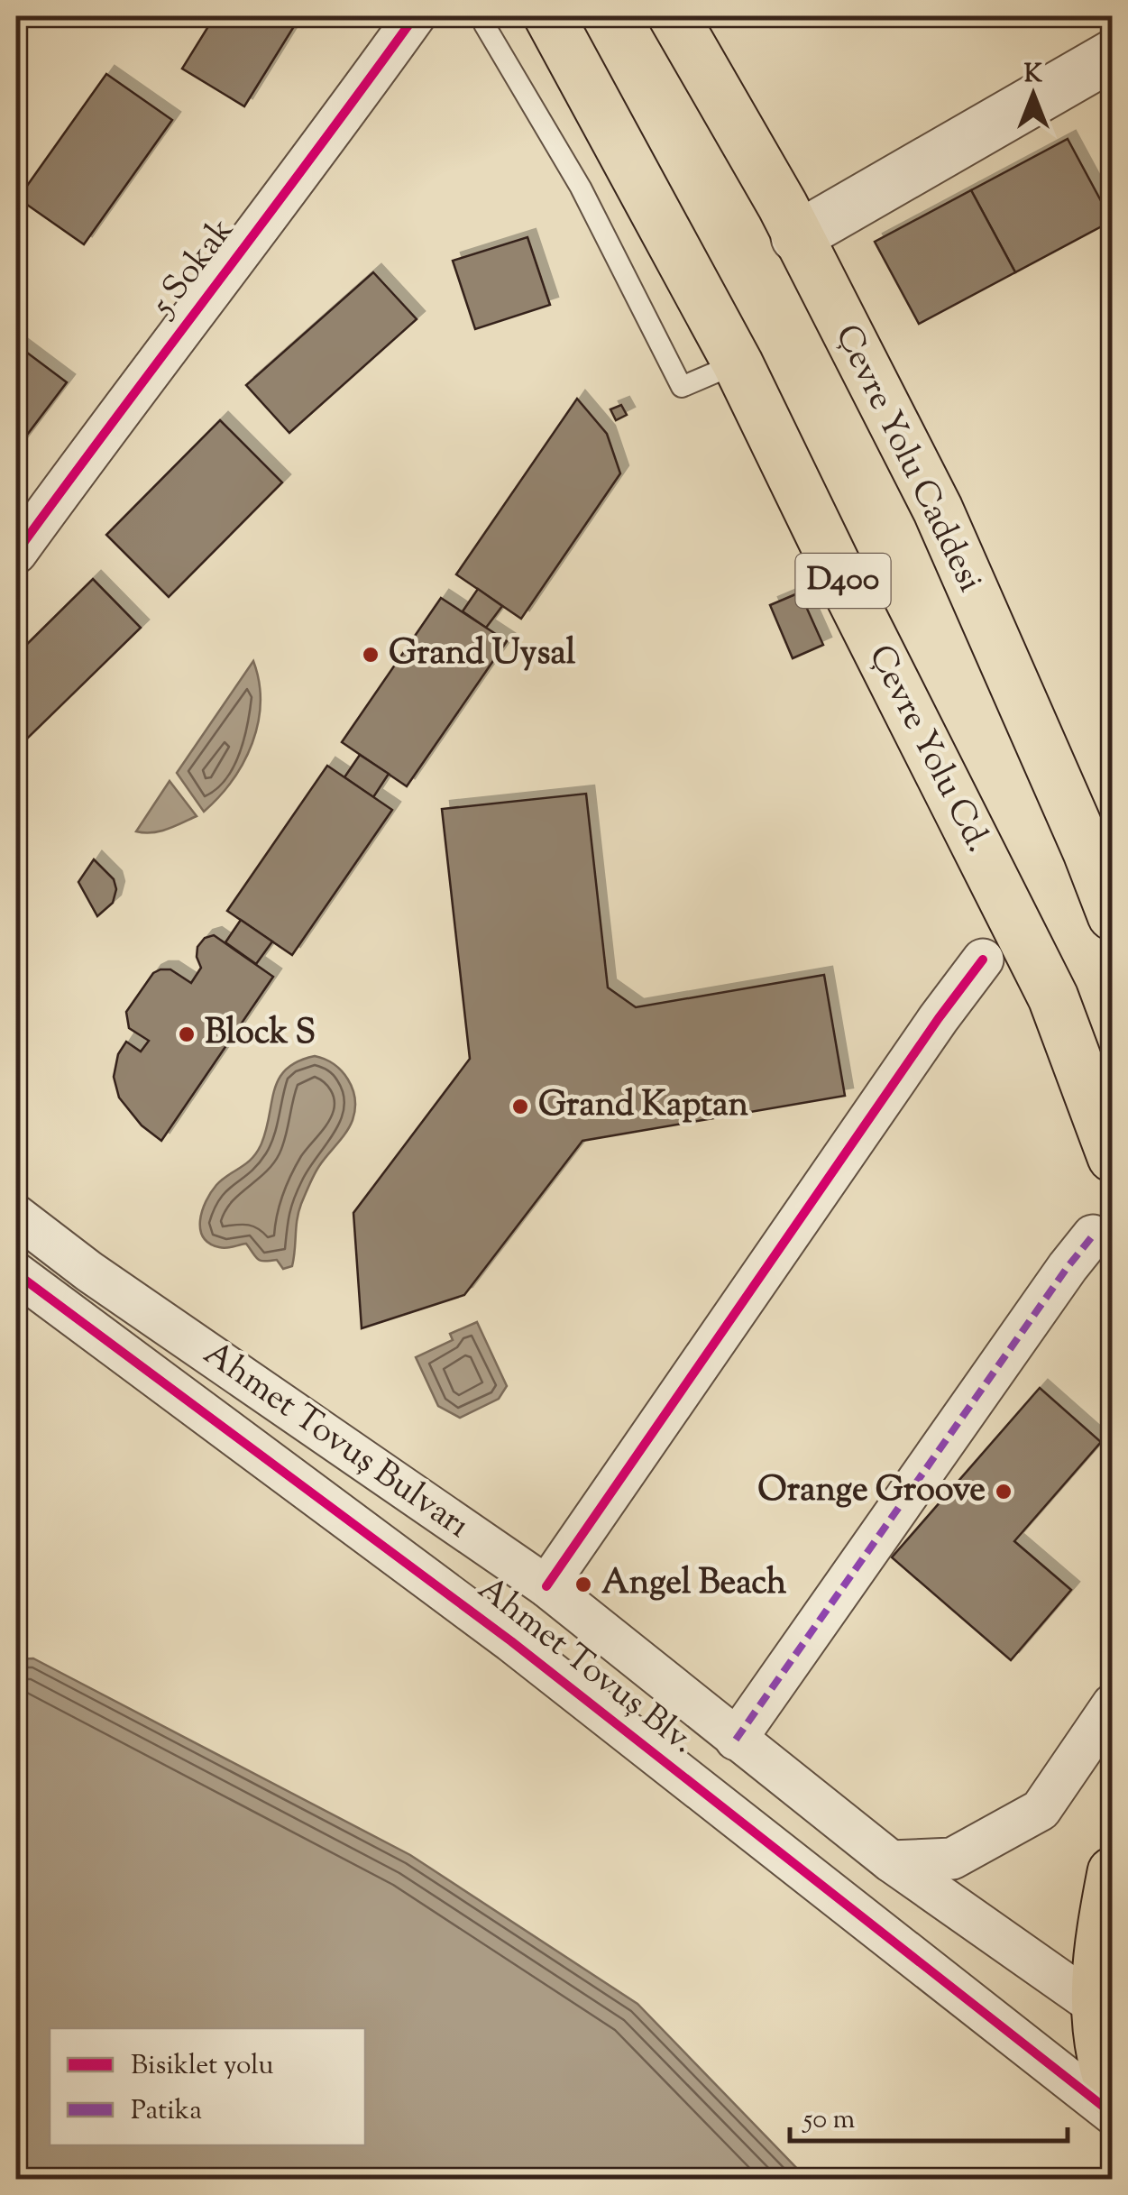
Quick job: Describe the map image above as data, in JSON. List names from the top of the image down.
{
  "streets": {
    "highway": ["Çevre Yolu Caddesi", "D400", "Çevre Yolu Cd."],
    "street": ["5 Sokak", "Ahmet Tovuş Bulvarı", "Ahmet Tovuş Blv."]
  },
  "places": [
    "Grand Uysal",
    "Block S",
    "Grand Kaptan",
    "Orange Groove",
    "Angel Beach"
  ],
  "legend": ["Bisiklet yolu", "Patika"],
  "scale_bar": "50 m",
  "north": "top"
}
